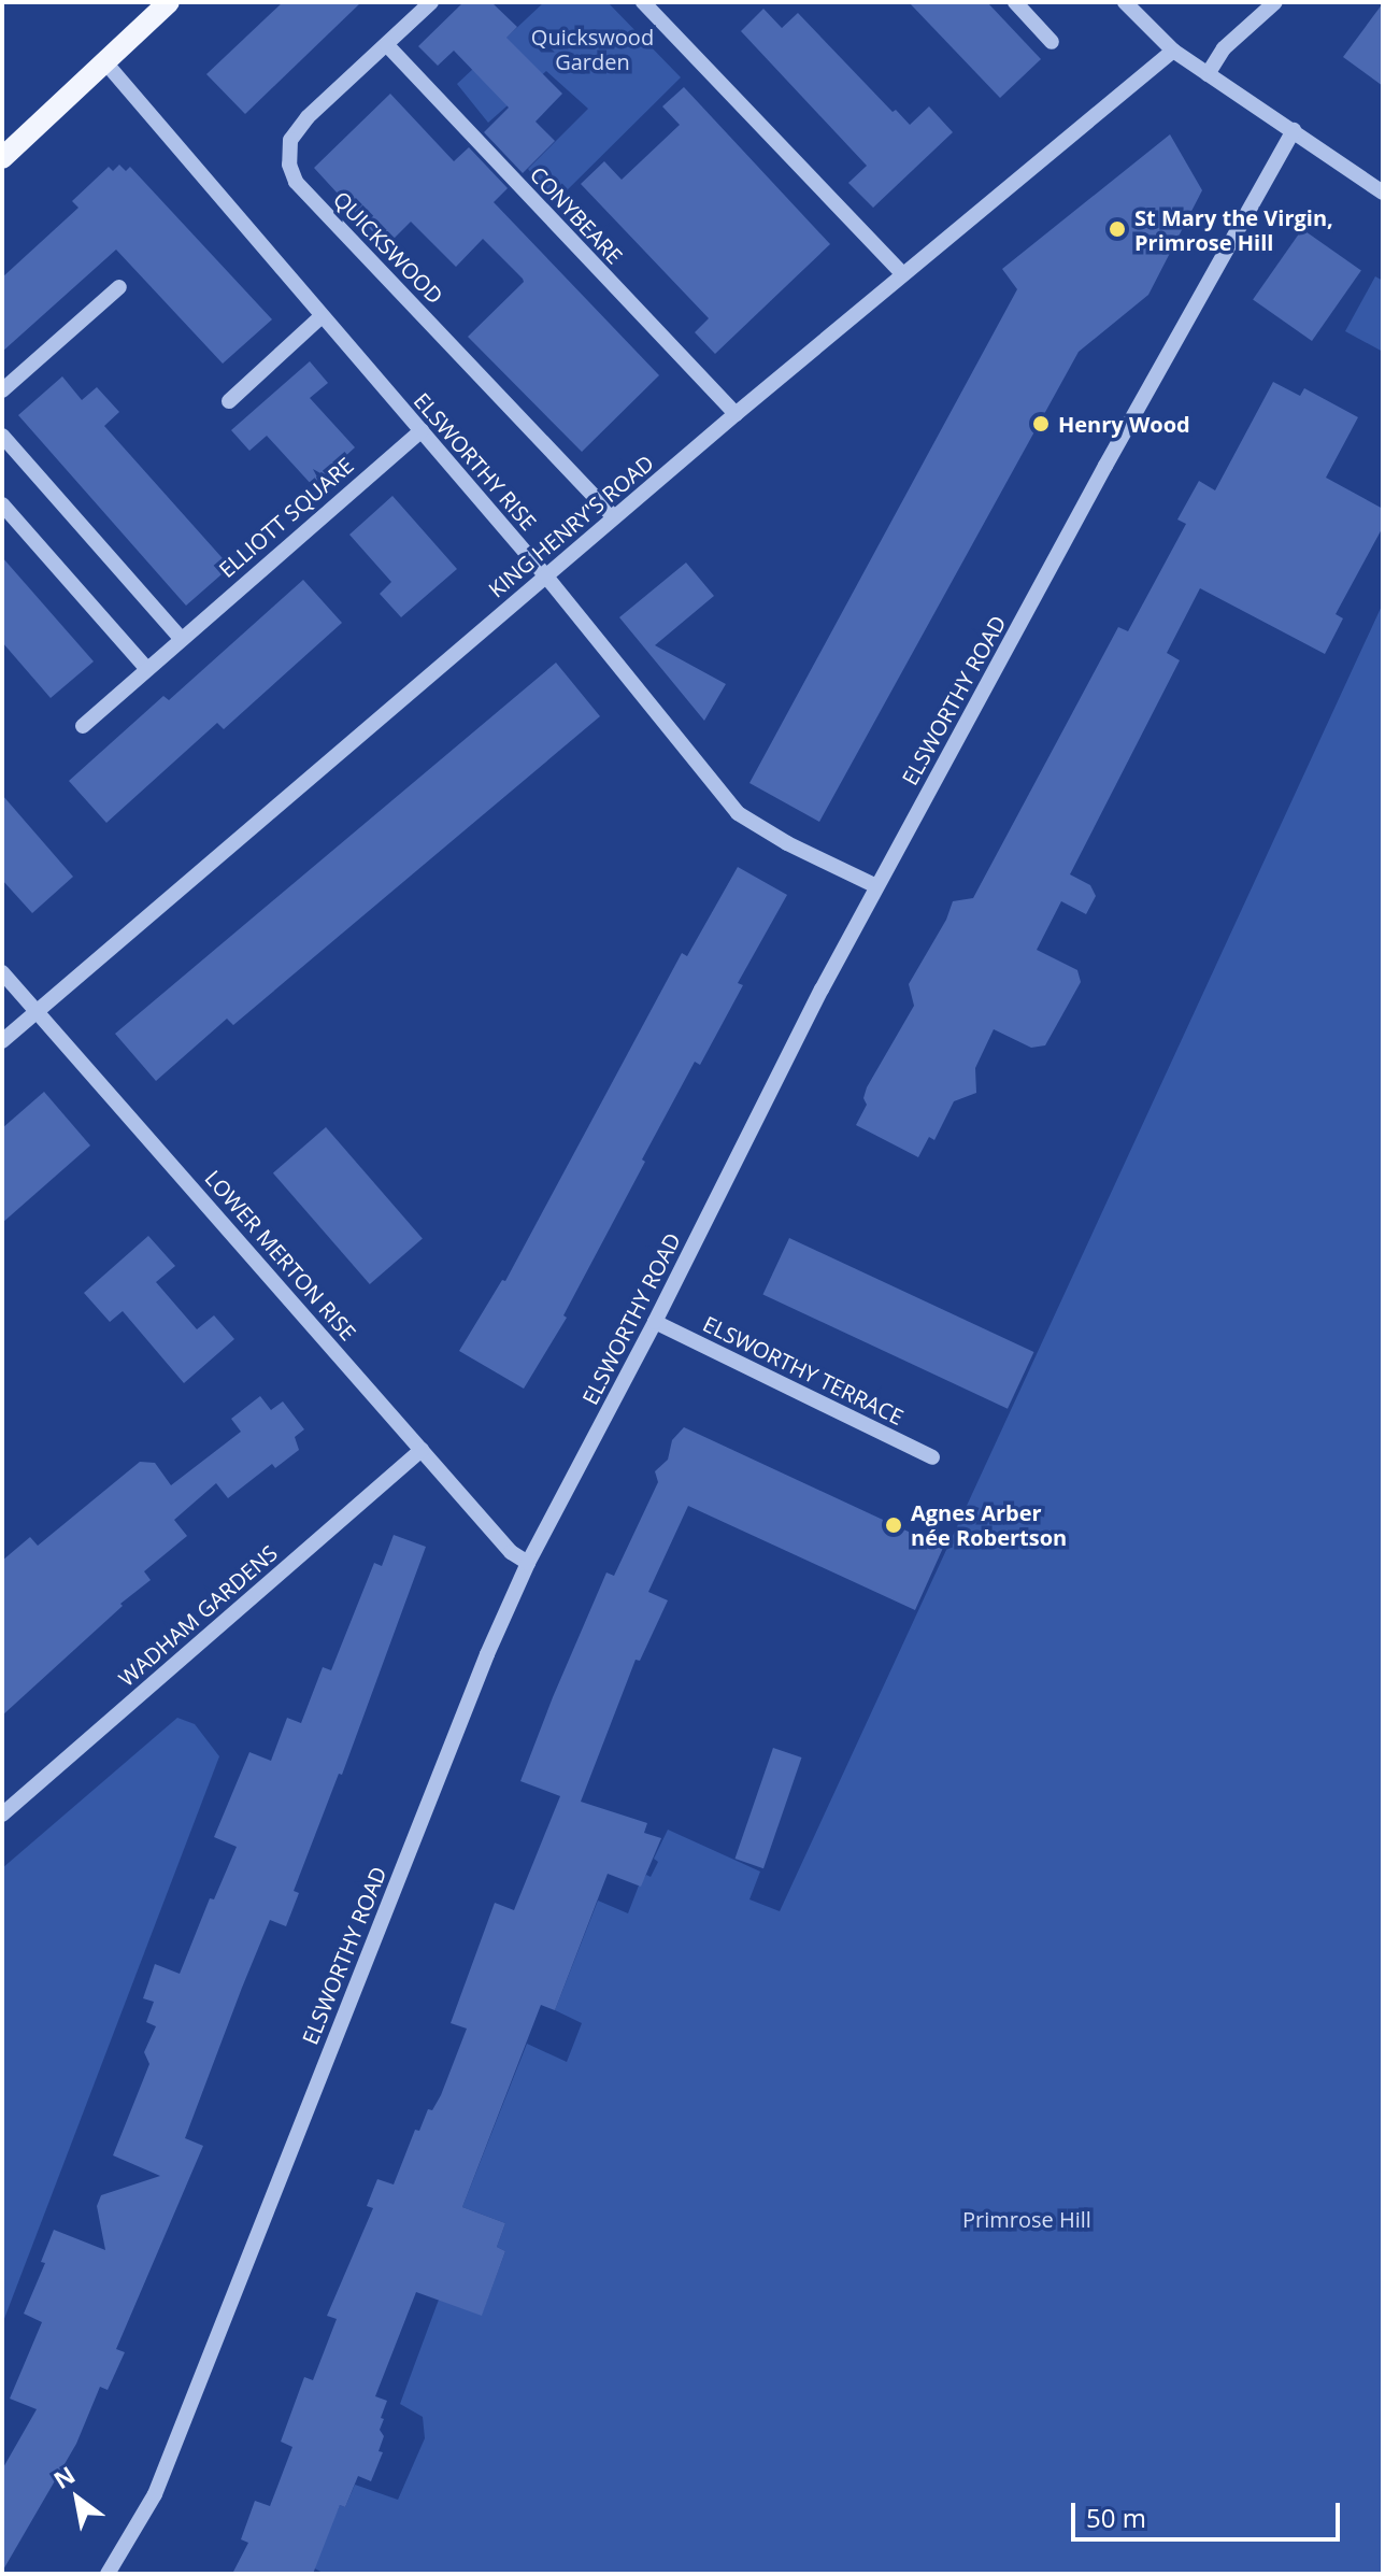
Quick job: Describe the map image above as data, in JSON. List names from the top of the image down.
{
  "streets": {
    "street": [
      "CONYBEARE",
      "QUICKSWOOD",
      "ELSWORTHY RISE",
      "ELLIOTT SQUARE",
      "KING HENRY'S ROAD",
      "ELSWORTHY ROAD",
      "LOWER MERTON RISE",
      "ELSWORTHY TERRACE",
      "WADHAM GARDENS"
    ]
  },
  "crossings": [
    ["CONYBEARE", "QUICKSWOOD"],
    ["CONYBEARE", "KING HENRY'S ROAD"],
    ["QUICKSWOOD", "KING HENRY'S ROAD"],
    ["ELSWORTHY RISE", "ELLIOTT SQUARE"],
    ["ELSWORTHY RISE", "KING HENRY'S ROAD"],
    ["ELSWORTHY RISE", "ELSWORTHY ROAD"],
    ["KING HENRY'S ROAD", "LOWER MERTON RISE"],
    ["ELSWORTHY ROAD", "LOWER MERTON RISE"],
    ["ELSWORTHY ROAD", "ELSWORTHY TERRACE"],
    ["LOWER MERTON RISE", "WADHAM GARDENS"]
  ],
  "parks": ["Quickswood Garden", "Primrose Hill"],
  "places": ["St Mary the Virgin, Primrose Hill", "Henry Wood", "Agnes Arber née Robertson"],
  "scale_bar": "50 m",
  "north": "top left"
}
